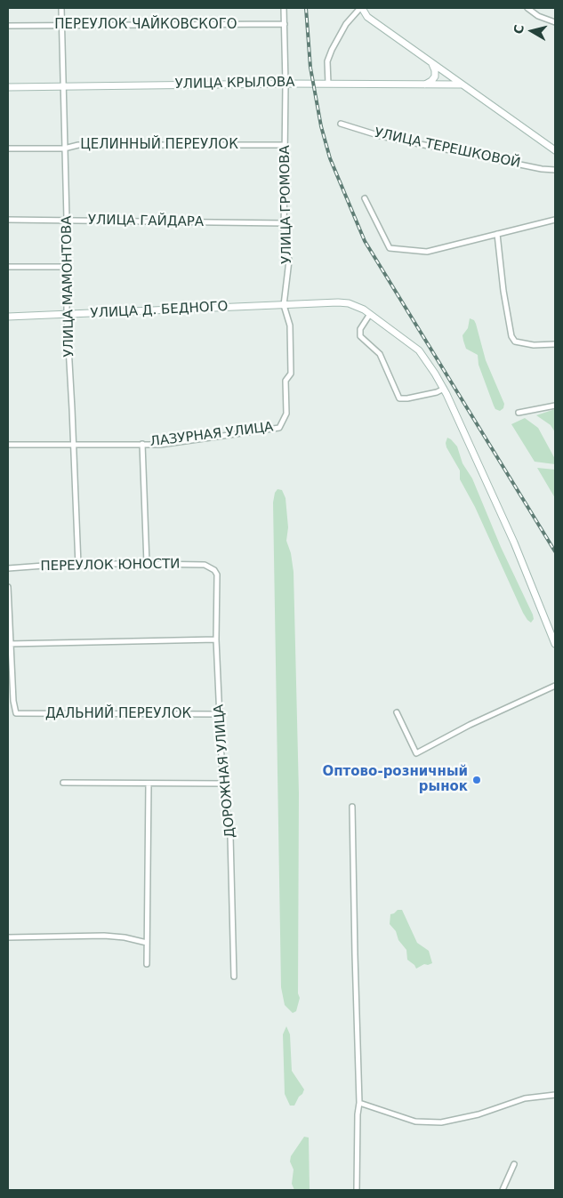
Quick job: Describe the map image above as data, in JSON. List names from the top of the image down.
{
  "streets": {
    "street": [
      "ПЕРЕУЛОК ЧАЙКОВСКОГО",
      "УЛИЦА КРЫЛОВА",
      "ЦЕЛИННЫЙ ПЕРЕУЛОК",
      "УЛИЦА ТЕРЕШКОВОЙ",
      "УЛИЦА ГРОМОВА",
      "УЛИЦА ГАЙДАРА",
      "УЛИЦА МАМОНТОВА",
      "УЛИЦА Д. БЕДНОГО",
      "ЛАЗУРНАЯ УЛИЦА",
      "ПЕРЕУЛОК ЮНОСТИ",
      "ДАЛЬНИЙ ПЕРЕУЛОК",
      "ДОРОЖНАЯ УЛИЦА"
    ]
  },
  "crossings": [
    ["ПЕРЕУЛОК ЧАЙКОВСКОГО", "УЛИЦА ГРОМОВА"],
    ["ПЕРЕУЛОК ЧАЙКОВСКОГО", "УЛИЦА МАМОНТОВА"],
    ["УЛИЦА КРЫЛОВА", "УЛИЦА ГРОМОВА"],
    ["УЛИЦА КРЫЛОВА", "УЛИЦА МАМОНТОВА"],
    ["ЦЕЛИННЫЙ ПЕРЕУЛОК", "УЛИЦА ГРОМОВА"],
    ["ЦЕЛИННЫЙ ПЕРЕУЛОК", "УЛИЦА МАМОНТОВА"],
    ["УЛИЦА ГРОМОВА", "УЛИЦА ГАЙДАРА"],
    ["УЛИЦА ГРОМОВА", "УЛИЦА Д. БЕДНОГО"],
    ["УЛИЦА ГРОМОВА", "ЛАЗУРНАЯ УЛИЦА"],
    ["УЛИЦА ГАЙДАРА", "УЛИЦА МАМОНТОВА"],
    ["УЛИЦА МАМОНТОВА", "УЛИЦА Д. БЕДНОГО"],
    ["УЛИЦА МАМОНТОВА", "ЛАЗУРНАЯ УЛИЦА"],
    ["УЛИЦА МАМОНТОВА", "ПЕРЕУЛОК ЮНОСТИ"],
    ["ПЕРЕУЛОК ЮНОСТИ", "ДОРОЖНАЯ УЛИЦА"],
    ["ДАЛЬНИЙ ПЕРЕУЛОК", "ДОРОЖНАЯ УЛИЦА"]
  ],
  "places": ["Оптово-розничный рынок"],
  "north": "left"
}
